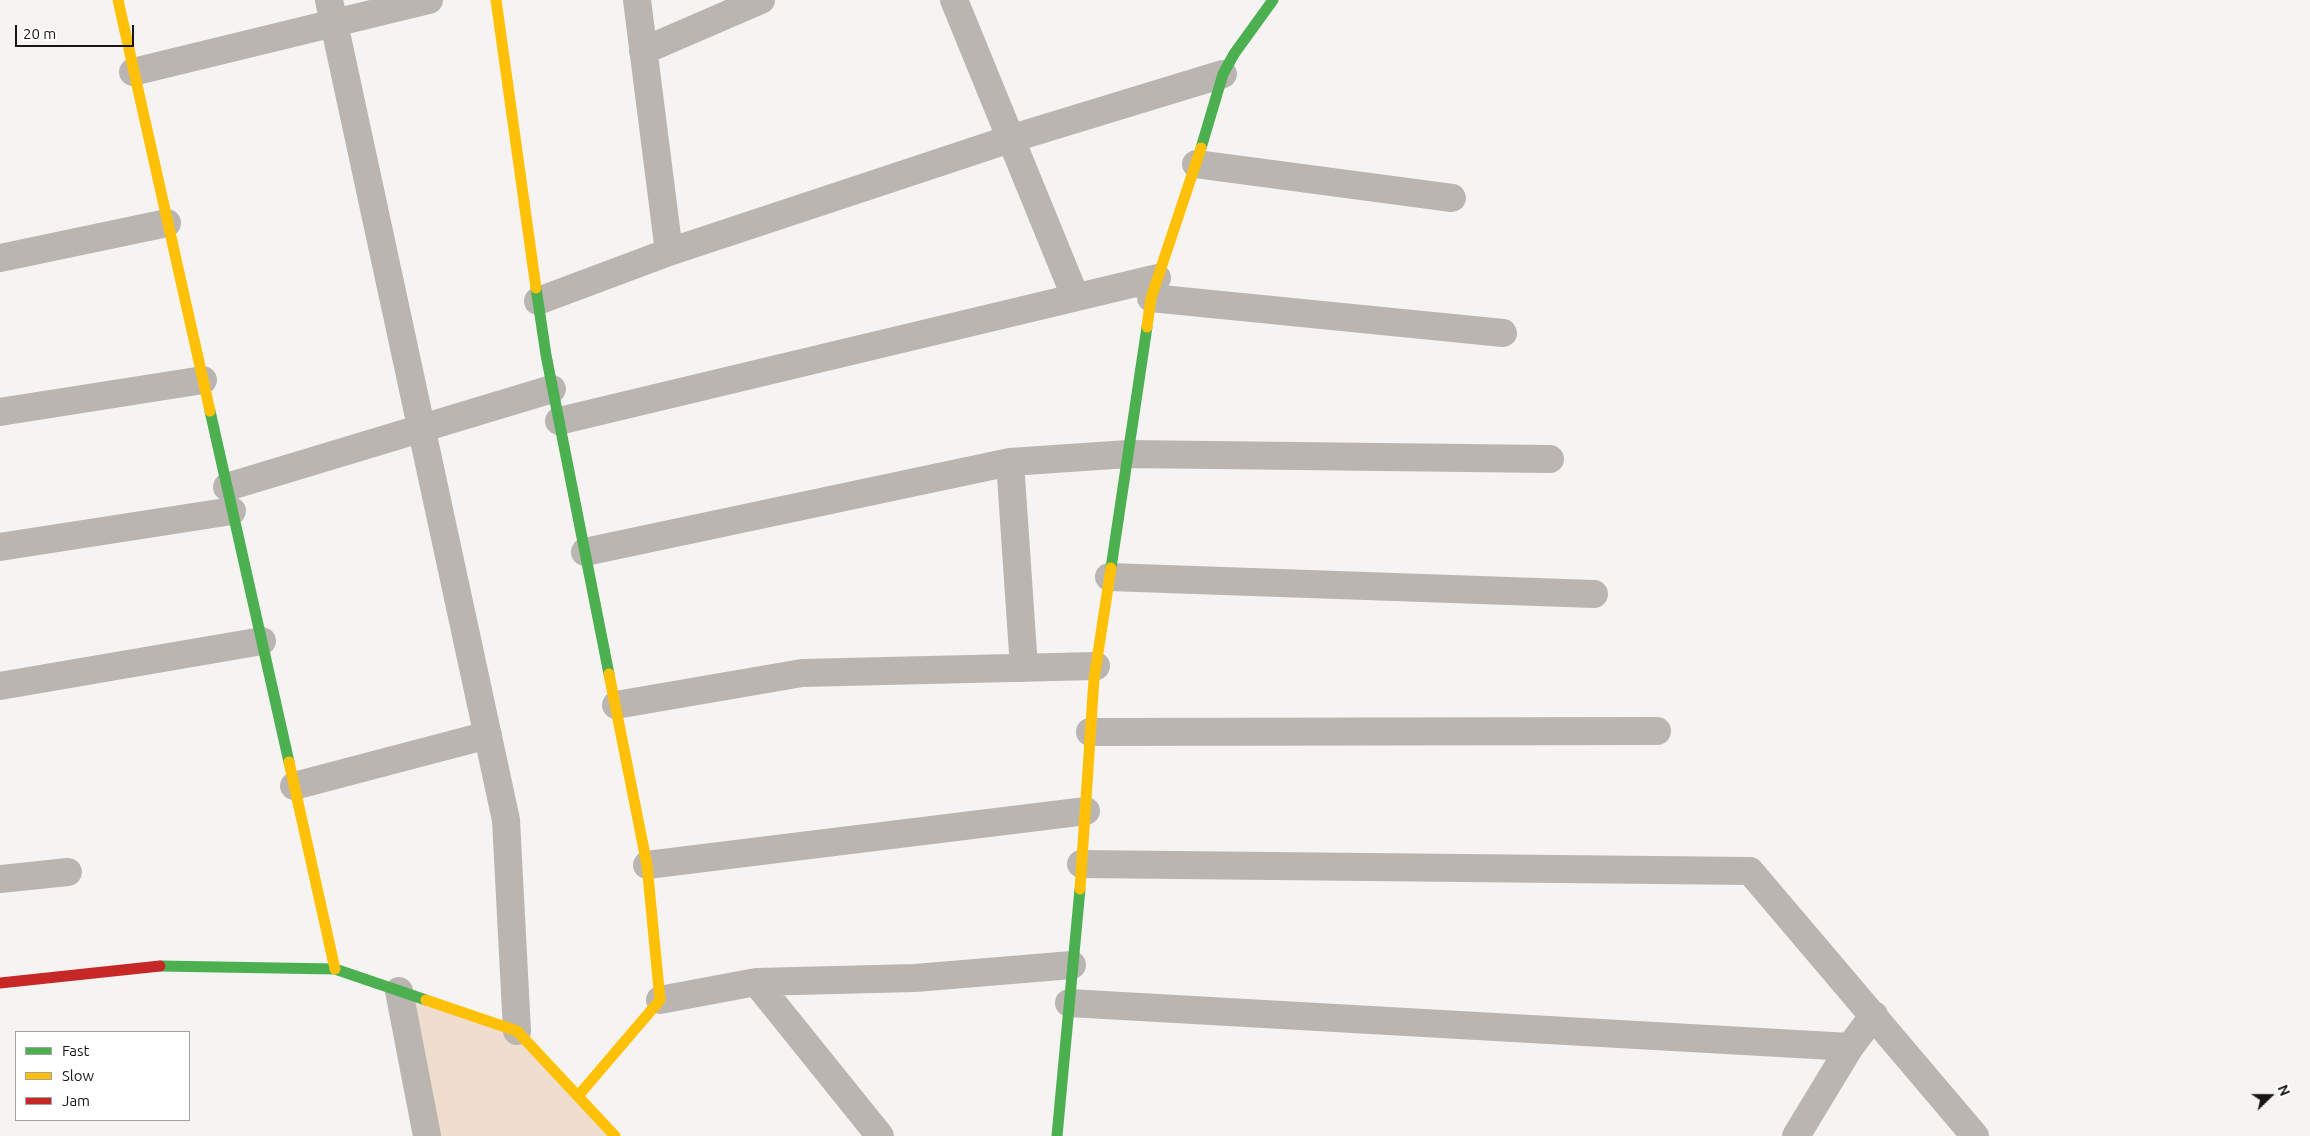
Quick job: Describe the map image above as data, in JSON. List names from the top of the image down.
{
  "legend": ["Fast", "Slow", "Jam"],
  "scale_bar": "20 m",
  "north": "right"
}
